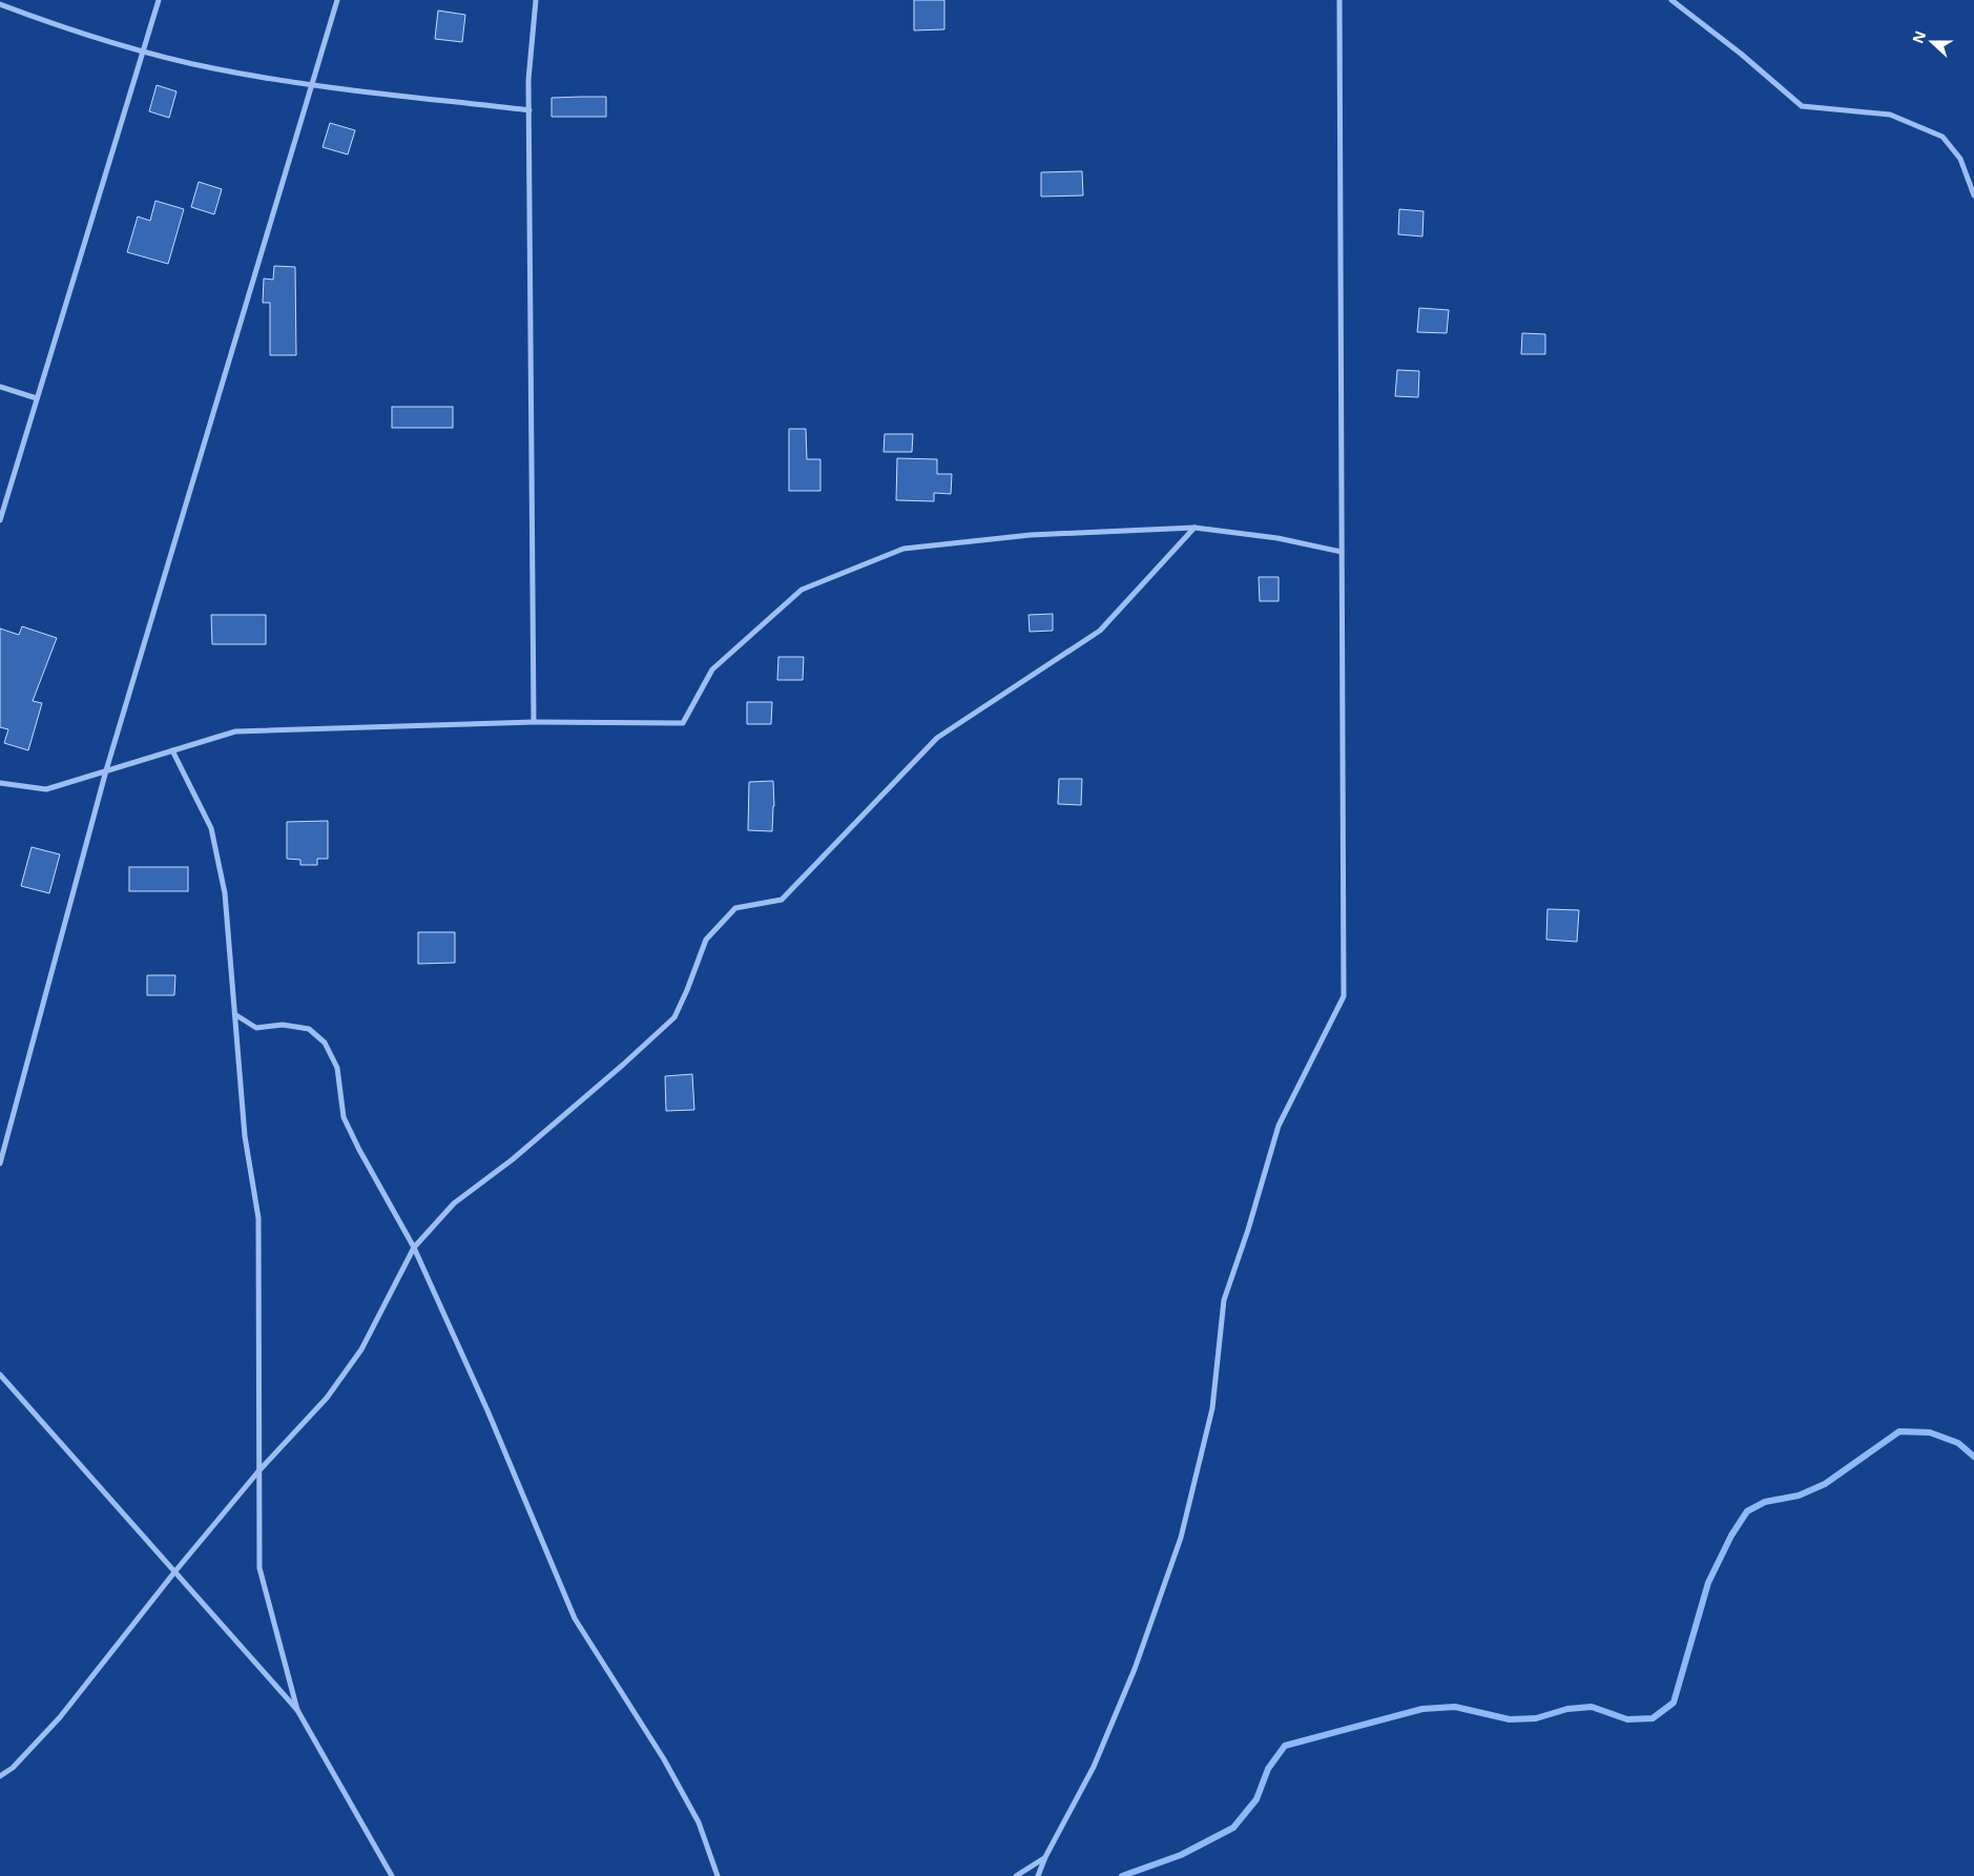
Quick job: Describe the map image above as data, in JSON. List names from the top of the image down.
{
  "north": "left"
}
